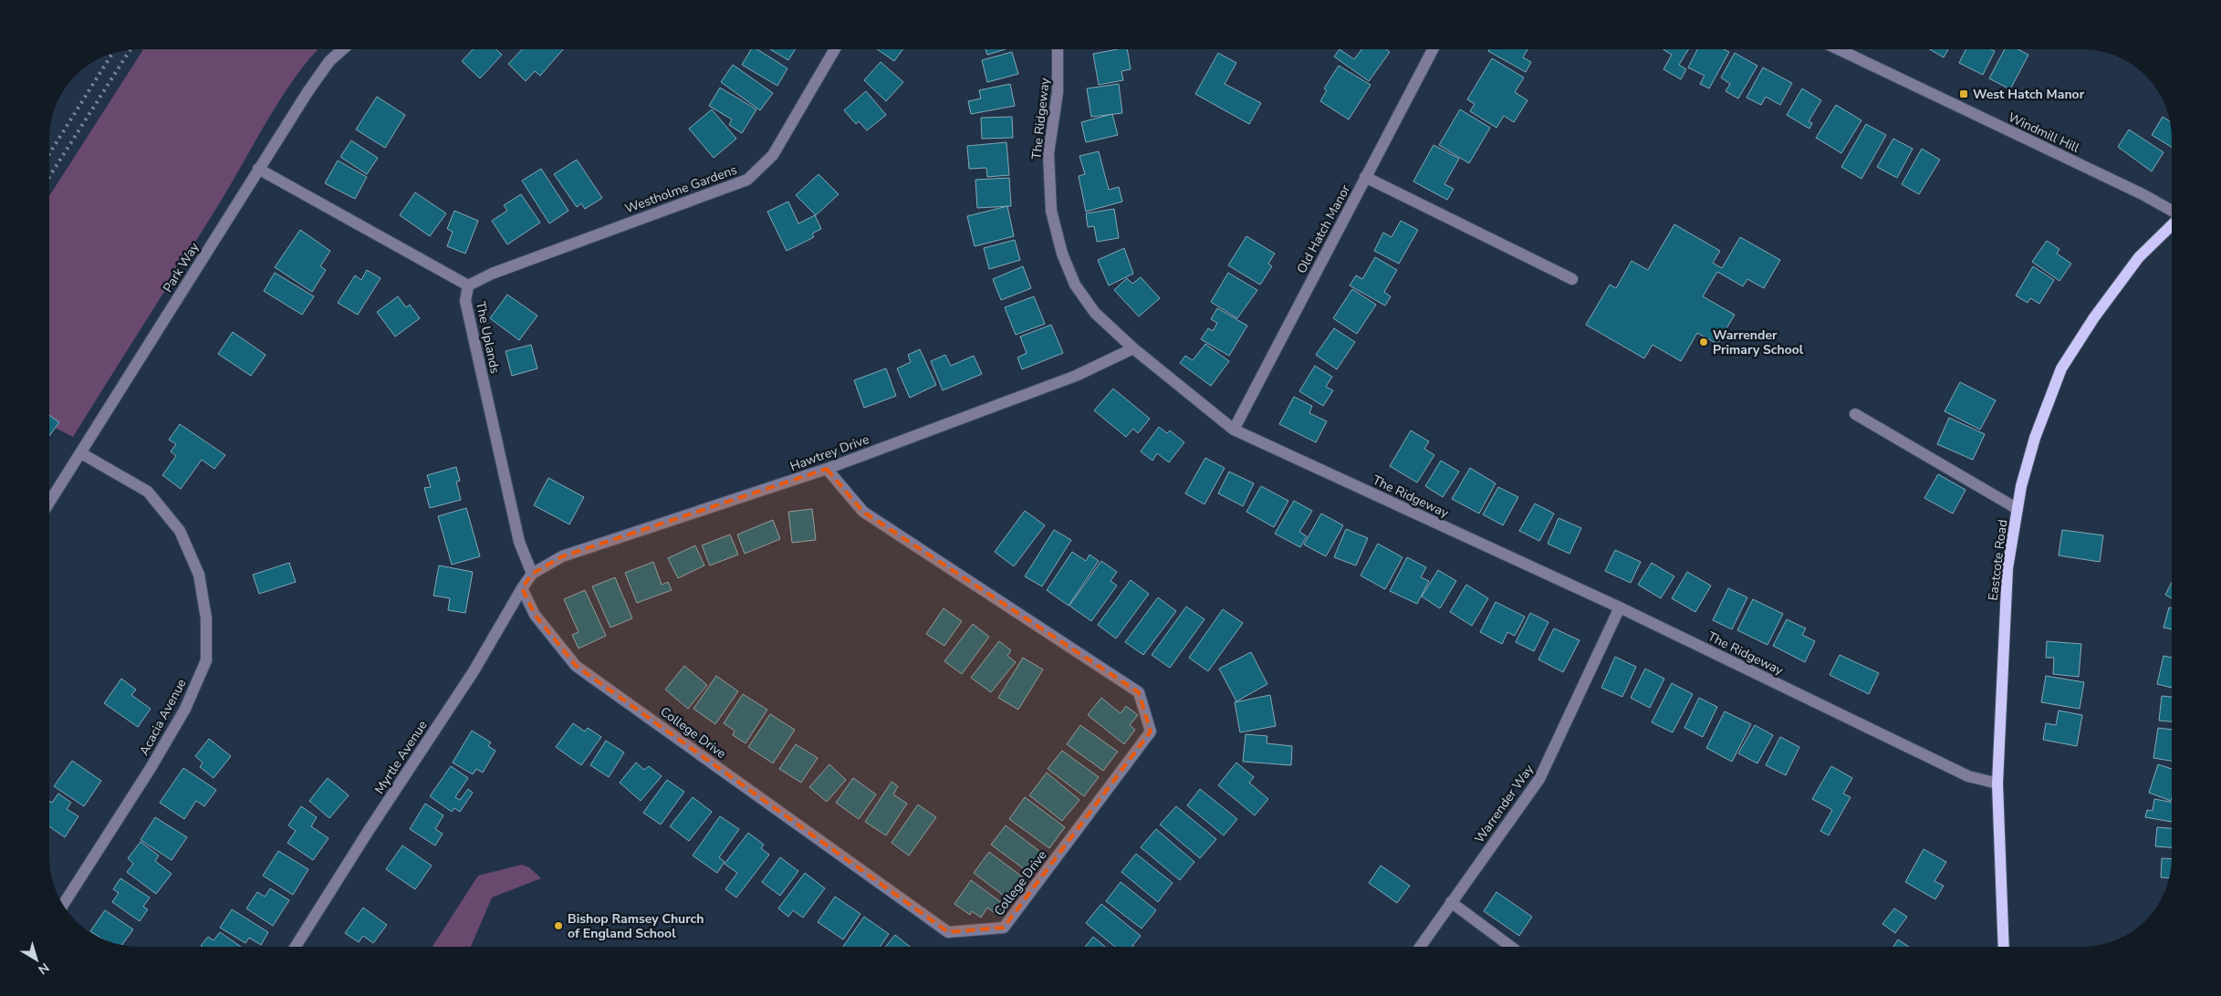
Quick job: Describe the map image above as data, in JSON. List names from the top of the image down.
{
  "streets": {
    "main road": ["Eastcote Road"],
    "street": [
      "The Ridgeway",
      "Windmill Hill",
      "Westholme Gardens",
      "Old Hatch Manor",
      "Park Way",
      "The Uplands",
      "Hawtrey Drive",
      "Acacia Avenue",
      "College Drive",
      "Myrtle Avenue",
      "Warrender Way"
    ]
  },
  "crossings": [
    ["The Ridgeway", "Old Hatch Manor"],
    ["The Ridgeway", "Hawtrey Drive"],
    ["The Ridgeway", "Eastcote Road"],
    ["The Ridgeway", "Warrender Way"],
    ["Westholme Gardens", "The Uplands"],
    ["Park Way", "The Uplands"],
    ["Park Way", "Acacia Avenue"],
    ["The Uplands", "Hawtrey Drive"],
    ["The Uplands", "Myrtle Avenue"],
    ["Hawtrey Drive", "College Drive"],
    ["Hawtrey Drive", "Myrtle Avenue"],
    ["College Drive", "Myrtle Avenue"]
  ],
  "places": {
    "transit": ["West Hatch Manor"],
    "other": ["Warrender Primary School", "Bishop Ramsey Church of England School"]
  },
  "north": "bottom right"
}
